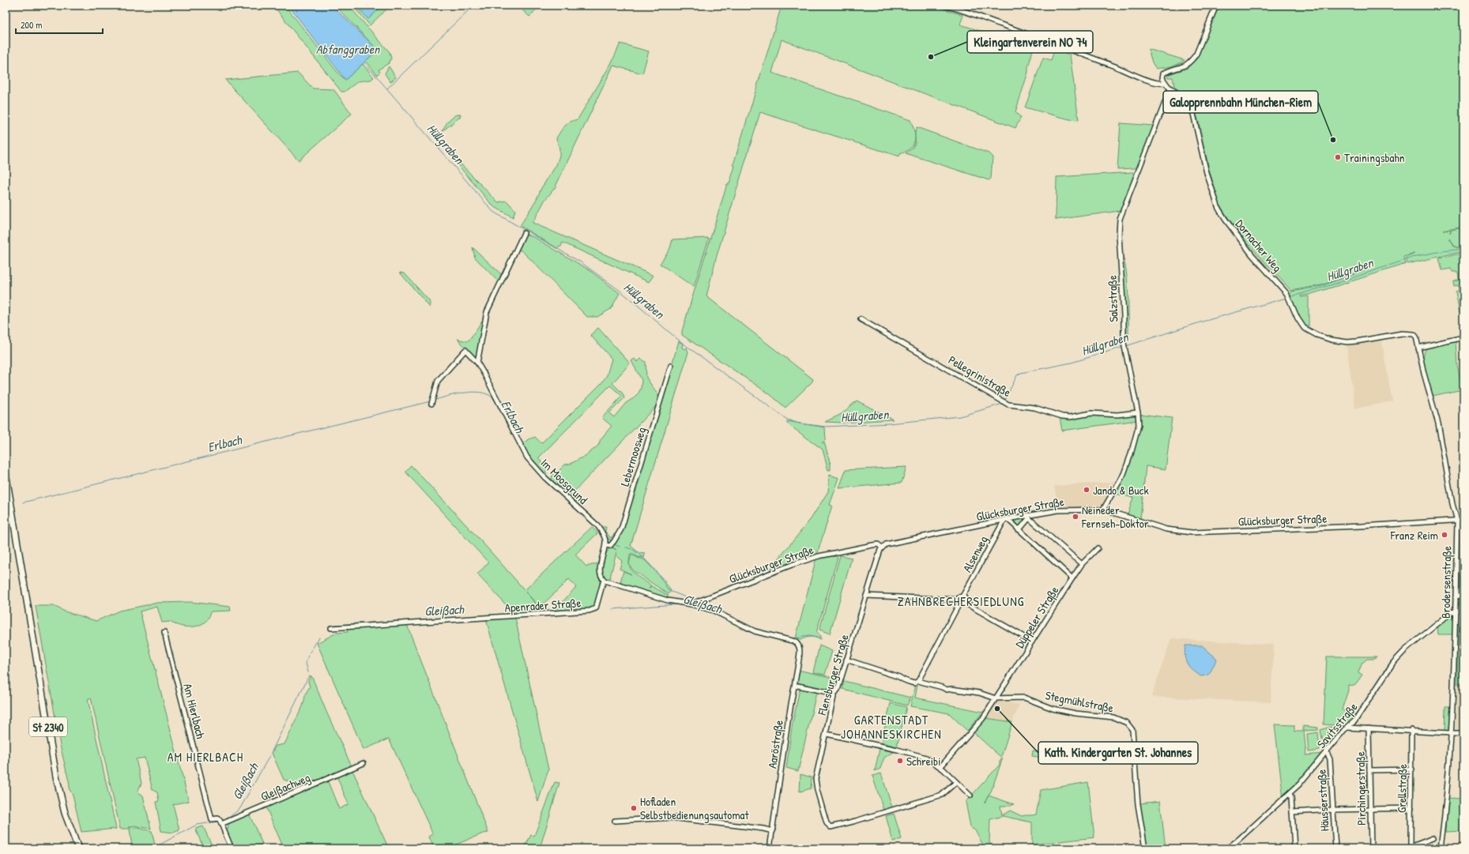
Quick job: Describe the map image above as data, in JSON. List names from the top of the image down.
{
  "streets": {
    "main road": ["St 2340"],
    "street": [
      "Dornacher Weg",
      "Salzstraße",
      "Pellegrinistraße",
      "Lebermoosweg",
      "Im Moosgrund",
      "Glücksburger Straße",
      "Alsenweg",
      "Brodersenstraße",
      "Apenrader Straße",
      "Düppeler Straße",
      "Flensburger Straße",
      "Stegmühlstraße",
      "Am Hierlbach",
      "Savitsstraße",
      "Aaröstraße",
      "Gleißachweg",
      "Pirchingerstraße",
      "Grellstraße",
      "Häusserstraße"
    ]
  },
  "crossings": [
    ["Dornacher Weg", "Salzstraße"],
    ["Dornacher Weg", "Brodersenstraße"],
    ["Salzstraße", "Pellegrinistraße"],
    ["Salzstraße", "Glücksburger Straße"],
    ["Lebermoosweg", "Im Moosgrund"],
    ["Glücksburger Straße", "Alsenweg"],
    ["Glücksburger Straße", "Brodersenstraße"],
    ["Glücksburger Straße", "Flensburger Straße"],
    ["Glücksburger Straße", "Aaröstraße"],
    ["Brodersenstraße", "Savitsstraße"],
    ["Düppeler Straße", "Stegmühlstraße"],
    ["Am Hierlbach", "Gleißachweg"],
    ["Savitsstraße", "Häusserstraße"]
  ],
  "districts": ["ZAHNBRECHERSIEDLUNG", "GARTENSTADT JOHANNESKIRCHEN", "AM HIERLBACH"],
  "water": [
    "Abfanggraben",
    "Hüllgraben",
    "Erlbach",
    "Gleißach"
  ],
  "places": [
    "Kleingartenverein NO 74",
    "Galopprennbahn München-Riem",
    "Trainingsbahn",
    "Jando & Buck",
    "Neineder Fernseh-Doktor",
    "Franz Reim",
    "Kath. Kindergarten St. Johannes",
    "Schreibi",
    "Hofladen Selbstbedienungsautomat"
  ],
  "scale_bar": "200 m"
}
